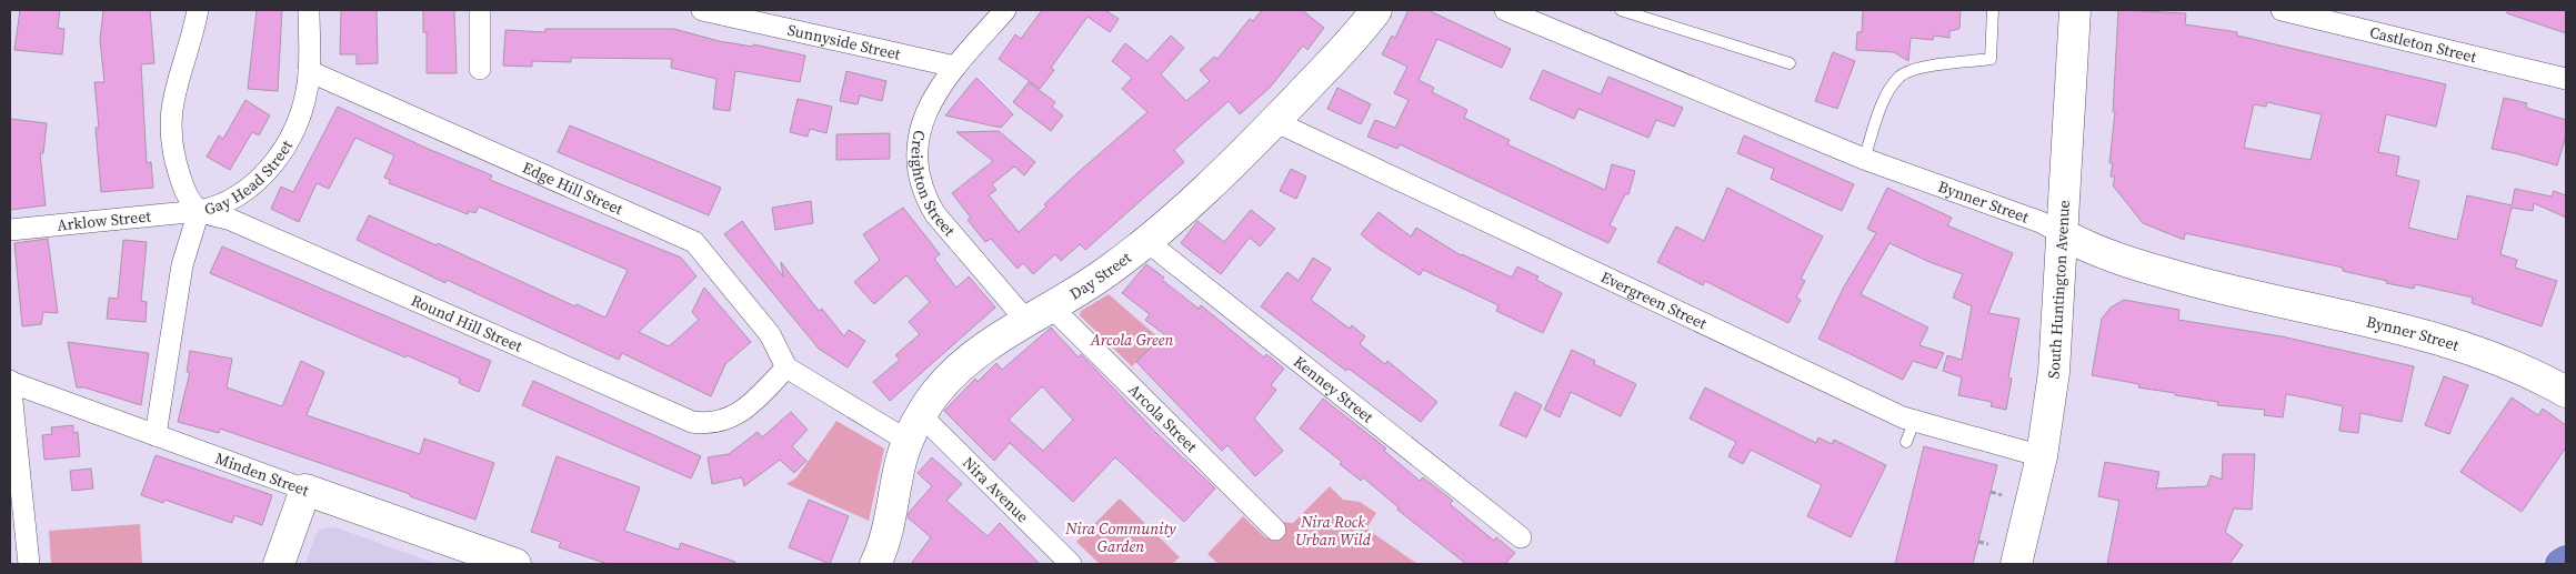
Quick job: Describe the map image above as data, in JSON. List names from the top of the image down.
{
  "streets": {
    "street": [
      "Sunnyside Street",
      "Castleton Street",
      "Gay Head Street",
      "Creighton Street",
      "Edge Hill Street",
      "Bynner Street",
      "Arklow Street",
      "Day Street",
      "South Huntington Avenue",
      "Evergreen Street",
      "Round Hill Street",
      "Kenney Street",
      "Arcola Street",
      "Minden Street",
      "Nira Avenue"
    ]
  },
  "crossings": [
    ["Sunnyside Street", "Creighton Street"],
    ["Gay Head Street", "Edge Hill Street"],
    ["Gay Head Street", "Arklow Street"],
    ["Gay Head Street", "Round Hill Street"],
    ["Gay Head Street", "Minden Street"],
    ["Creighton Street", "Day Street"],
    ["Creighton Street", "Arcola Street"],
    ["Edge Hill Street", "Round Hill Street"],
    ["Bynner Street", "South Huntington Avenue"],
    ["Arklow Street", "Round Hill Street"],
    ["Day Street", "Evergreen Street"],
    ["Day Street", "Kenney Street"],
    ["Day Street", "Arcola Street"],
    ["Day Street", "Nira Avenue"],
    ["South Huntington Avenue", "Evergreen Street"]
  ],
  "parks": ["Arcola Green", "Nira Rock Urban Wild", "Nira Community Garden"]
}
